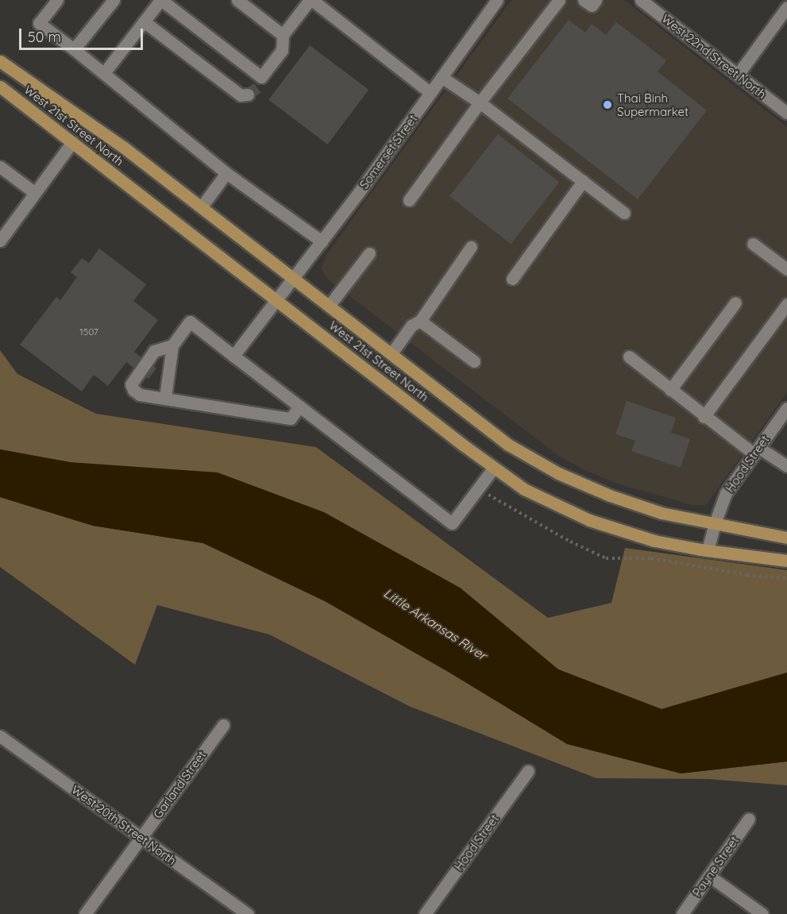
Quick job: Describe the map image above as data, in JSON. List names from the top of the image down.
{
  "streets": {
    "main road": ["West 21st Street North"],
    "street": [
      "West 22nd Street North",
      "Somerset Street",
      "Hood Street",
      "Garland Street",
      "West 20th Street North",
      "Payne Street"
    ]
  },
  "crossings": [
    ["West 21st Street North", "Somerset Street"],
    ["West 21st Street North", "Hood Street"],
    ["Garland Street", "West 20th Street North"]
  ],
  "water": ["Little Arkansas River"],
  "places": ["Thai Binh Supermarket"],
  "house_numbers": ["1507"],
  "scale_bar": "50 m"
}
